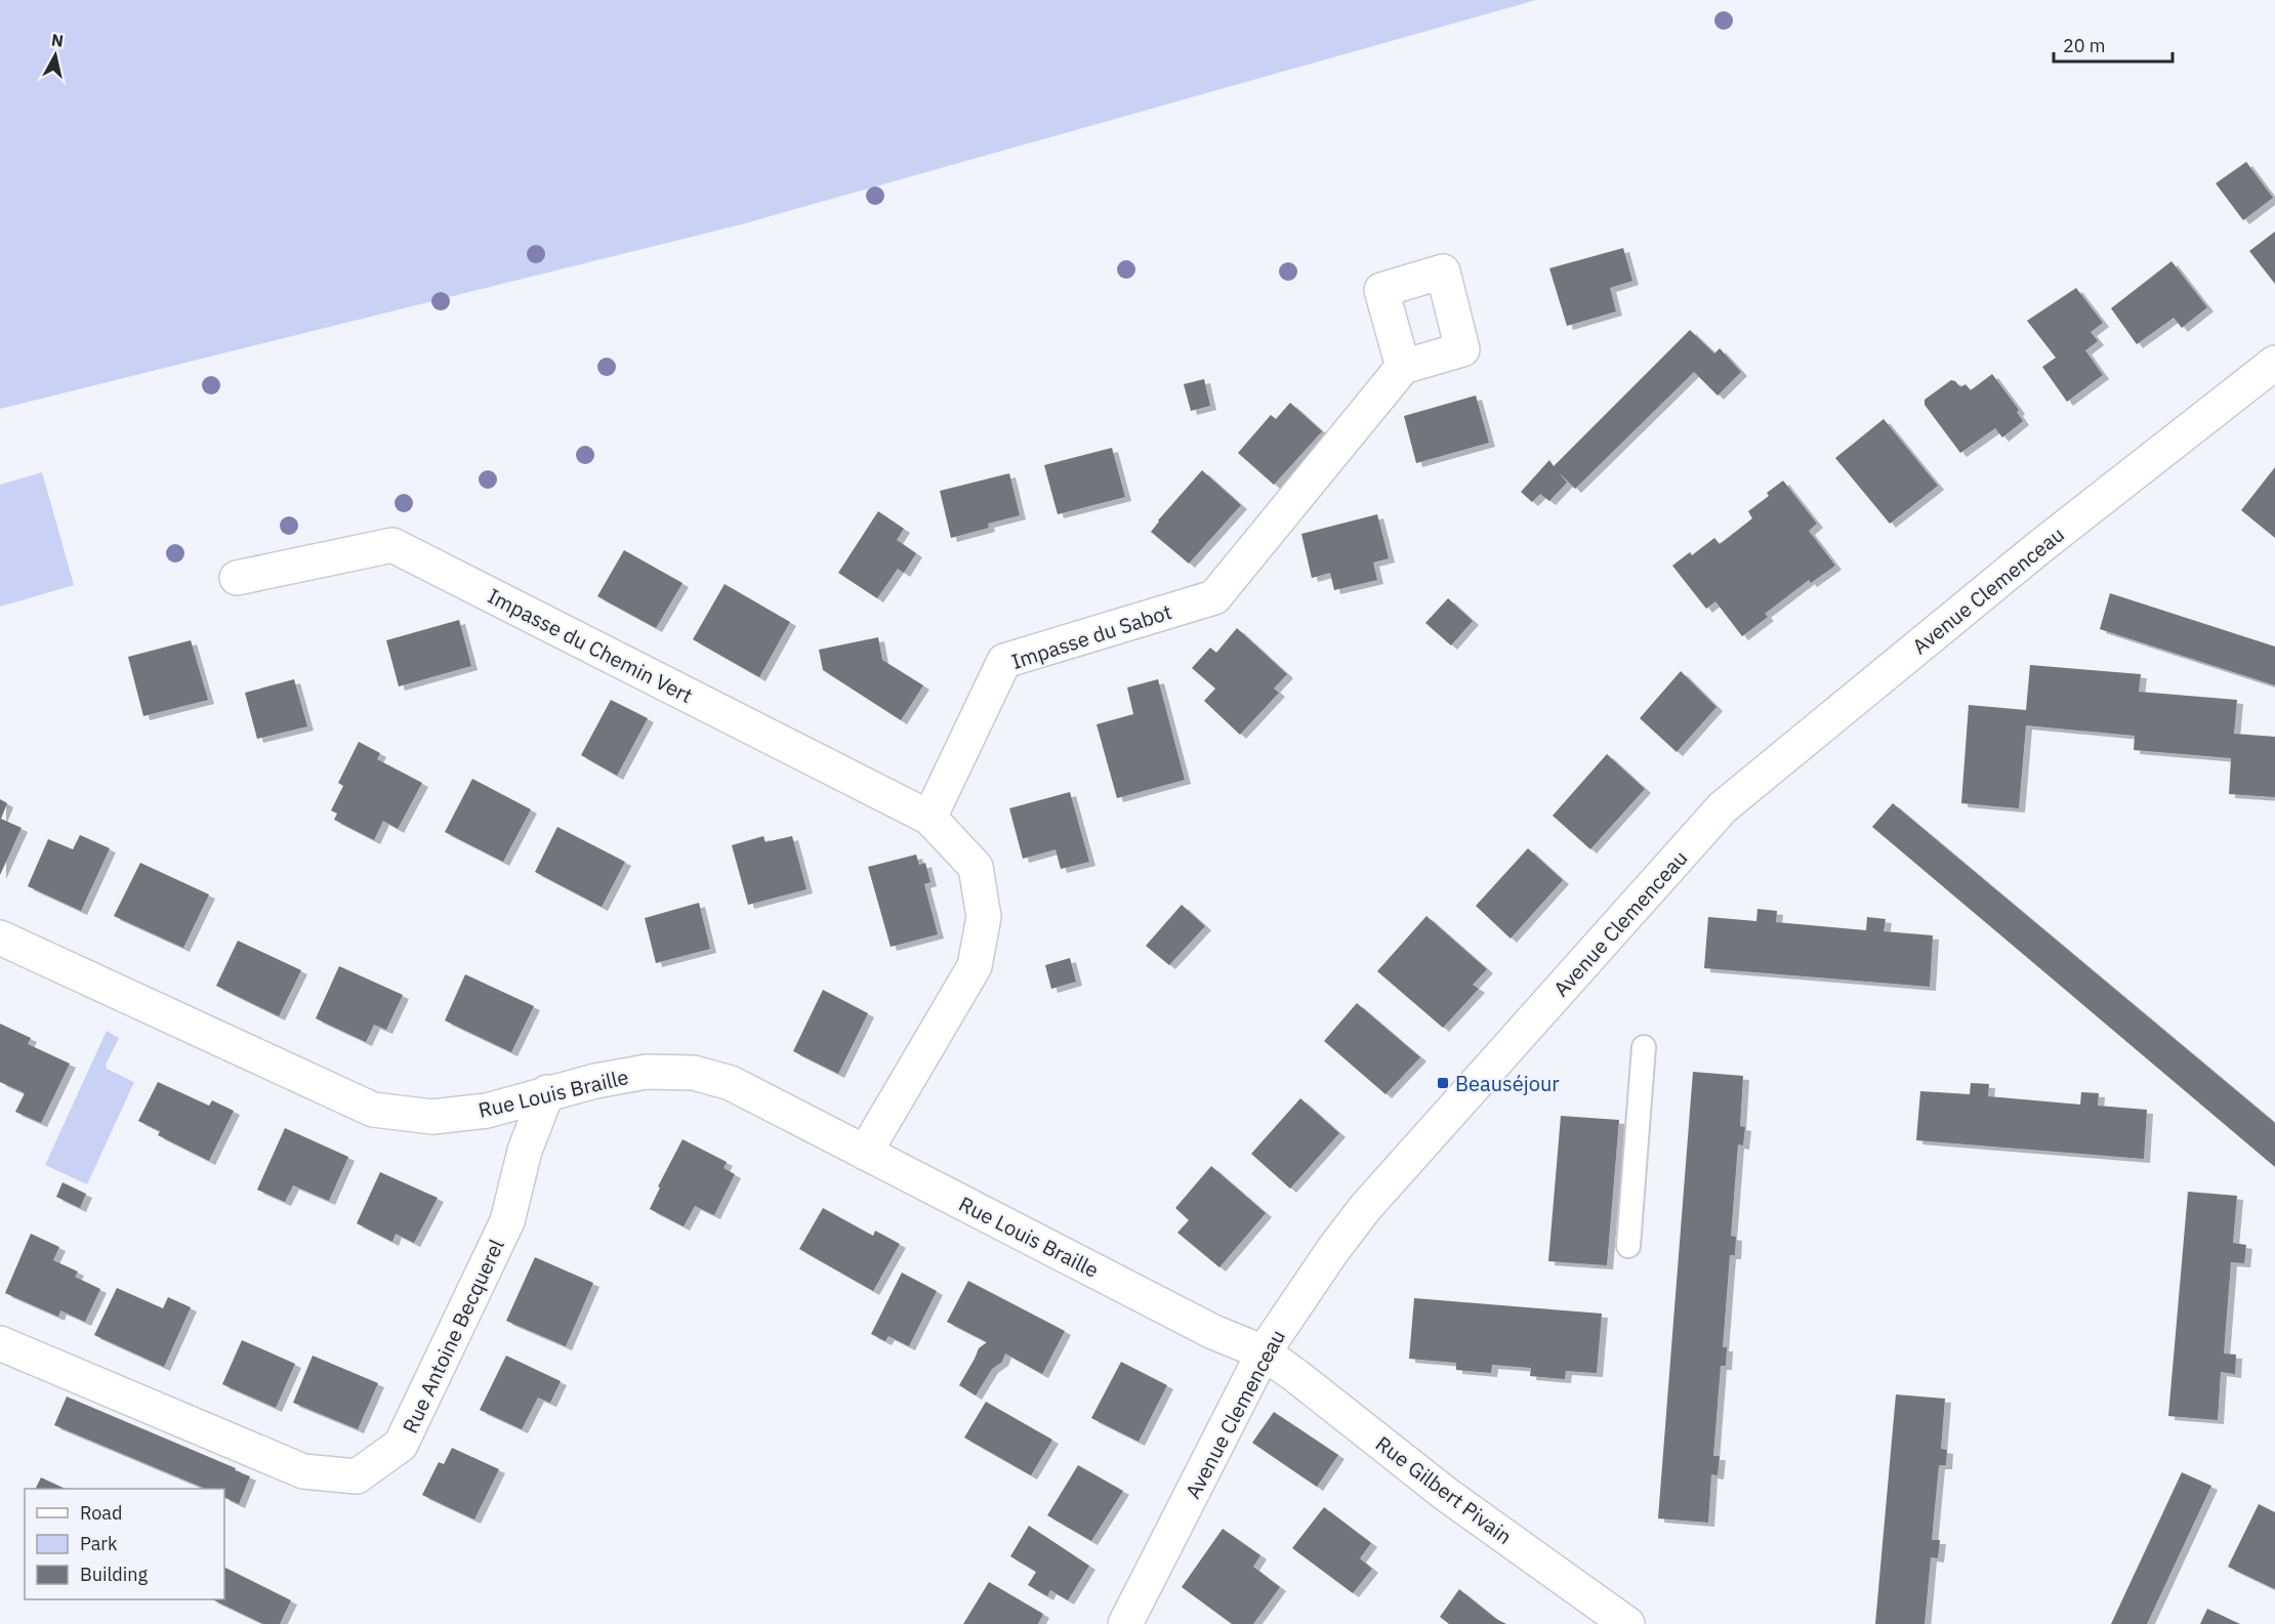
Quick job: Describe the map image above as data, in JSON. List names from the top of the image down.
{
  "streets": {
    "street": [
      "Avenue Clemenceau",
      "Impasse du Sabot",
      "Impasse du Chemin Vert",
      "Rue Louis Braille",
      "Rue Antoine Becquerel",
      "Rue Gilbert Pivain"
    ]
  },
  "crossings": [
    ["Avenue Clemenceau", "Rue Louis Braille"],
    ["Avenue Clemenceau", "Rue Gilbert Pivain"],
    ["Impasse du Sabot", "Impasse du Chemin Vert"],
    ["Rue Louis Braille", "Rue Antoine Becquerel"],
    ["Rue Louis Braille", "Rue Gilbert Pivain"]
  ],
  "places": {
    "transit": ["Beauséjour"]
  },
  "legend": ["Road", "Park", "Building"],
  "scale_bar": "20 m",
  "north": "top"
}
